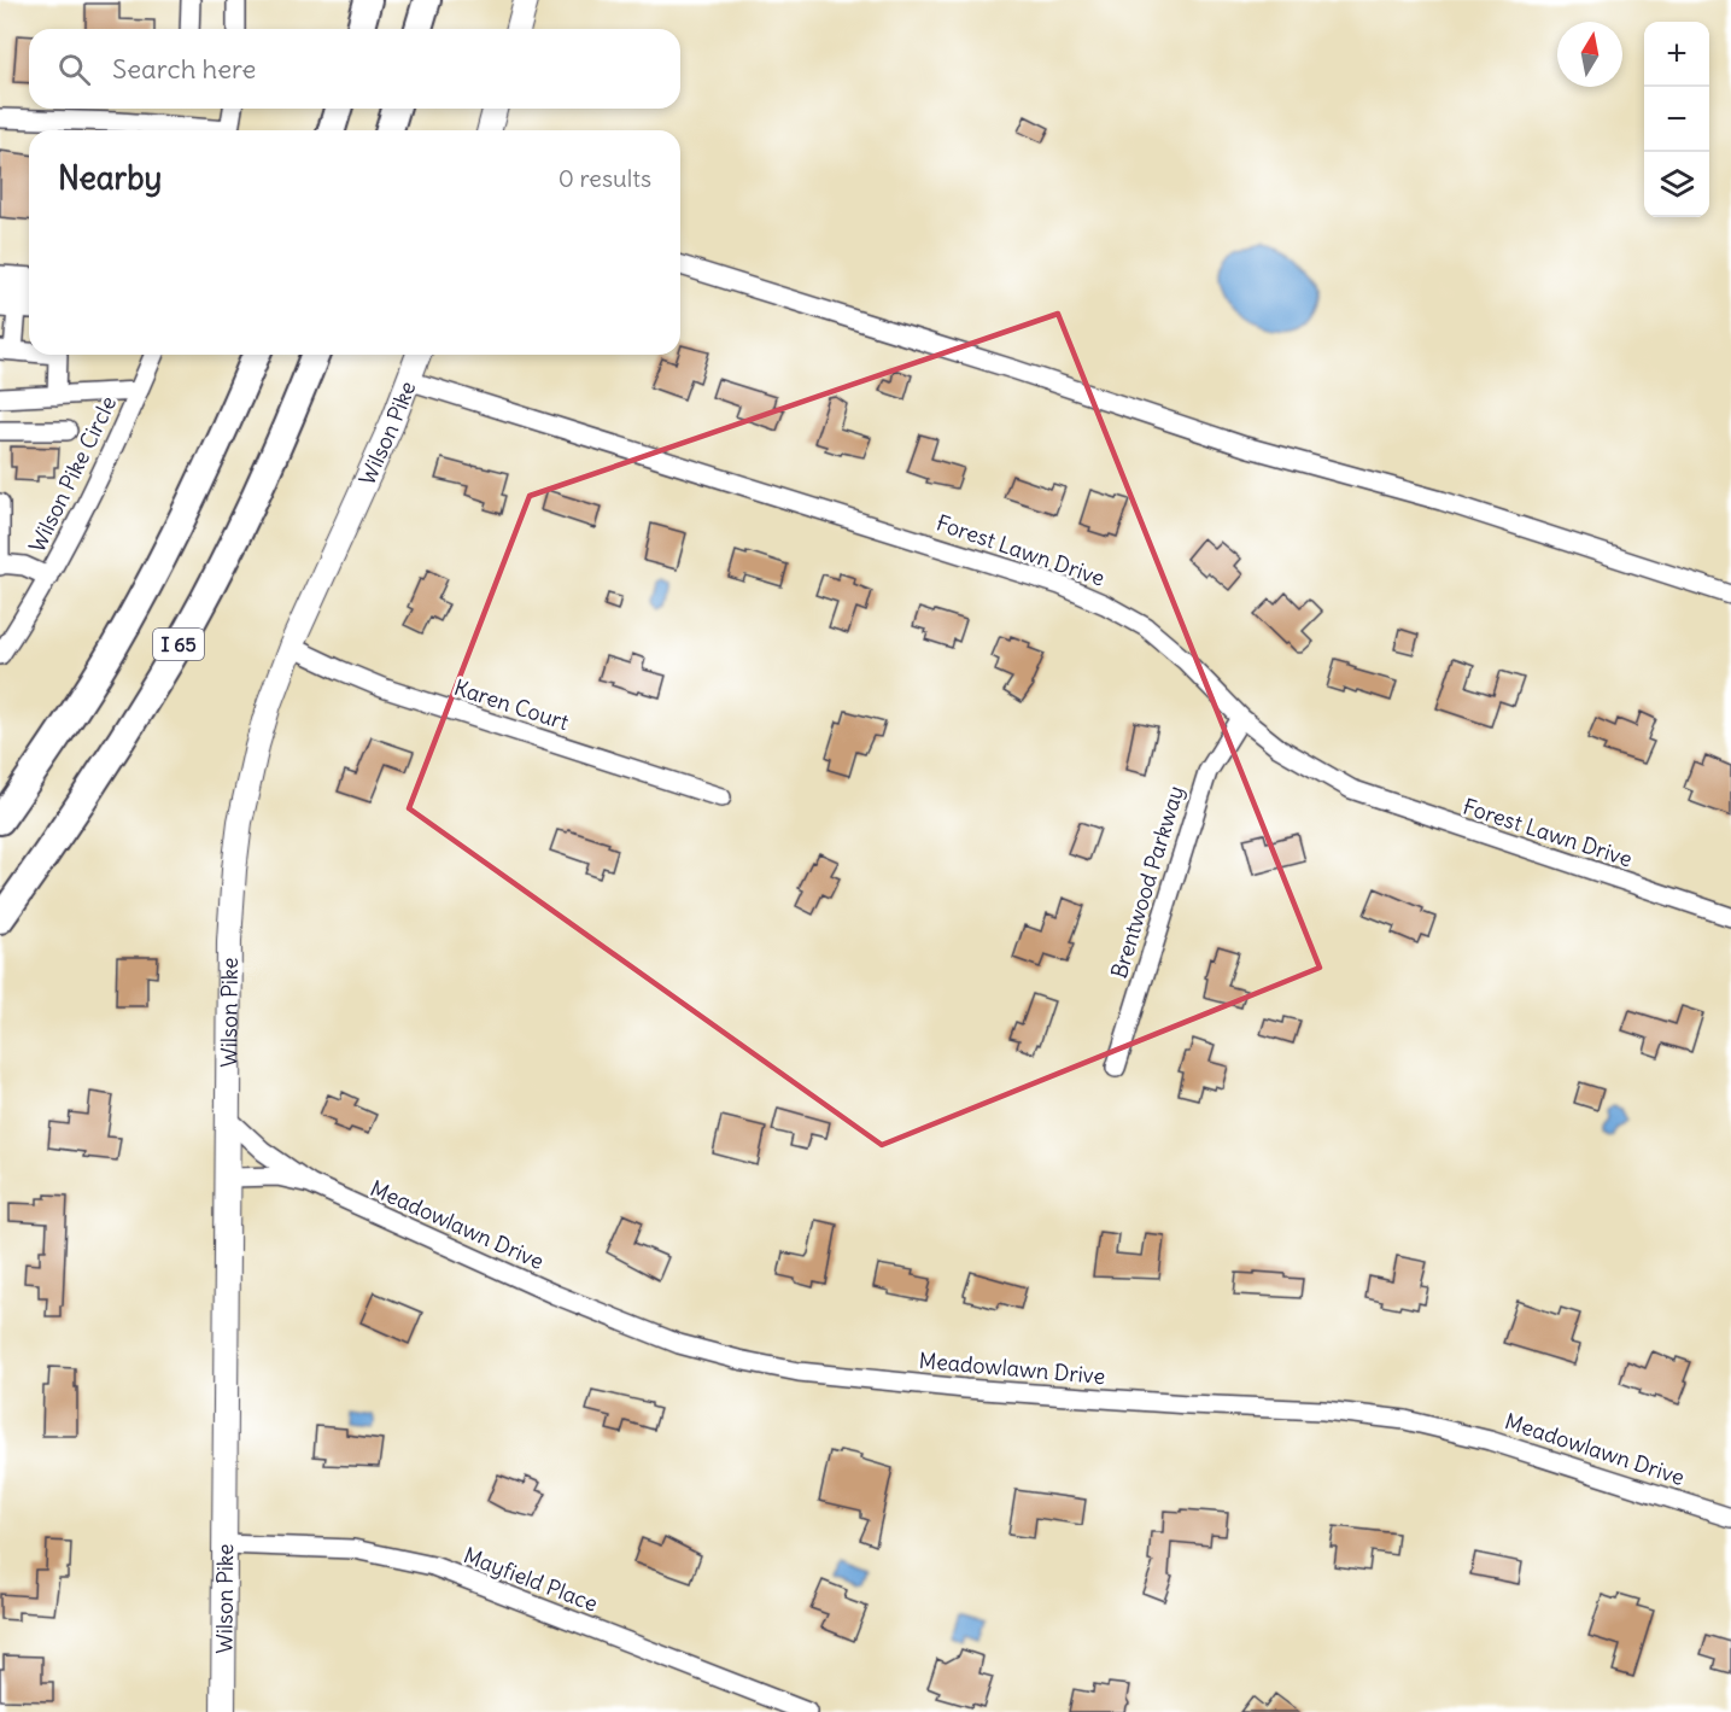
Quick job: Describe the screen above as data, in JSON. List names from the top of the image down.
{
  "streets": {
    "highway": ["I 65"],
    "main road": ["Wilson Pike"],
    "street": [
      "Wilson Pike Circle",
      "Forest Lawn Drive",
      "Karen Court",
      "Brentwood Parkway",
      "Meadowlawn Drive",
      "Mayfield Place"
    ]
  },
  "crossings": [
    ["Wilson Pike", "Forest Lawn Drive"],
    ["Wilson Pike", "Karen Court"],
    ["Wilson Pike", "Meadowlawn Drive"],
    ["Wilson Pike", "Mayfield Place"],
    ["Forest Lawn Drive", "Brentwood Parkway"]
  ],
  "north": "top",
  "page": {
    "map_buttons": ["+", "−"],
    "search": "Search here",
    "heading": ["Nearby", "0 results"]
  }
}
